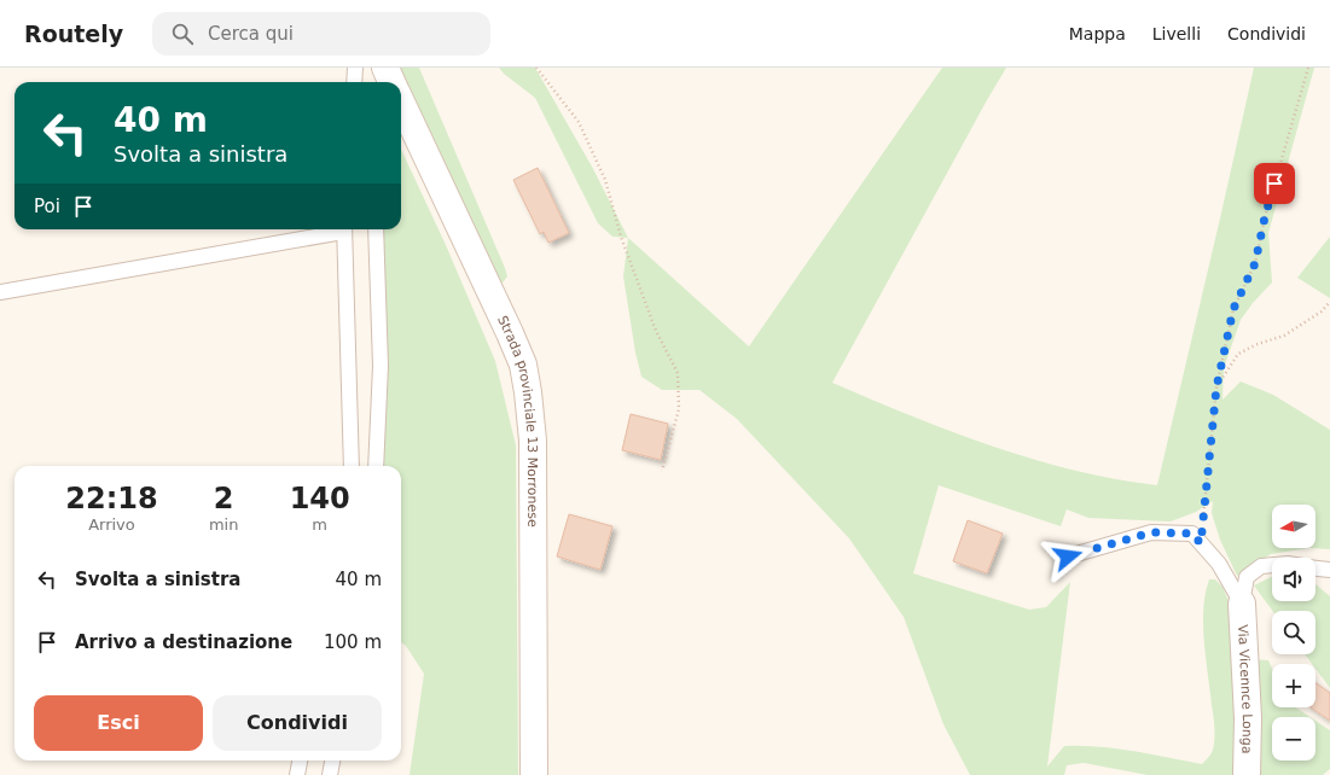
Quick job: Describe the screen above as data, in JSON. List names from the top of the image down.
{
  "streets": {
    "main road": ["Strada provinciale 13 Morronese", "Via Vicennce Longa"]
  },
  "north": "left",
  "page": {
    "header": "Routely",
    "search": "Cerca qui",
    "nav": ["Mappa", "Livelli", "Condividi"],
    "turn": ["40 m", "Svolta a sinistra"],
    "then": "Poi",
    "eta": [
      "22:18",
      "Arrivo",
      "2",
      "min",
      "140",
      "m"
    ],
    "map_buttons": ["+", "−"],
    "list": [
      {
        "name": "Svolta a sinistra",
        "value": "40 m"
      },
      {
        "name": "Arrivo a destinazione",
        "value": "100 m"
      }
    ],
    "buttons": ["Esci", "Condividi"]
  }
}
